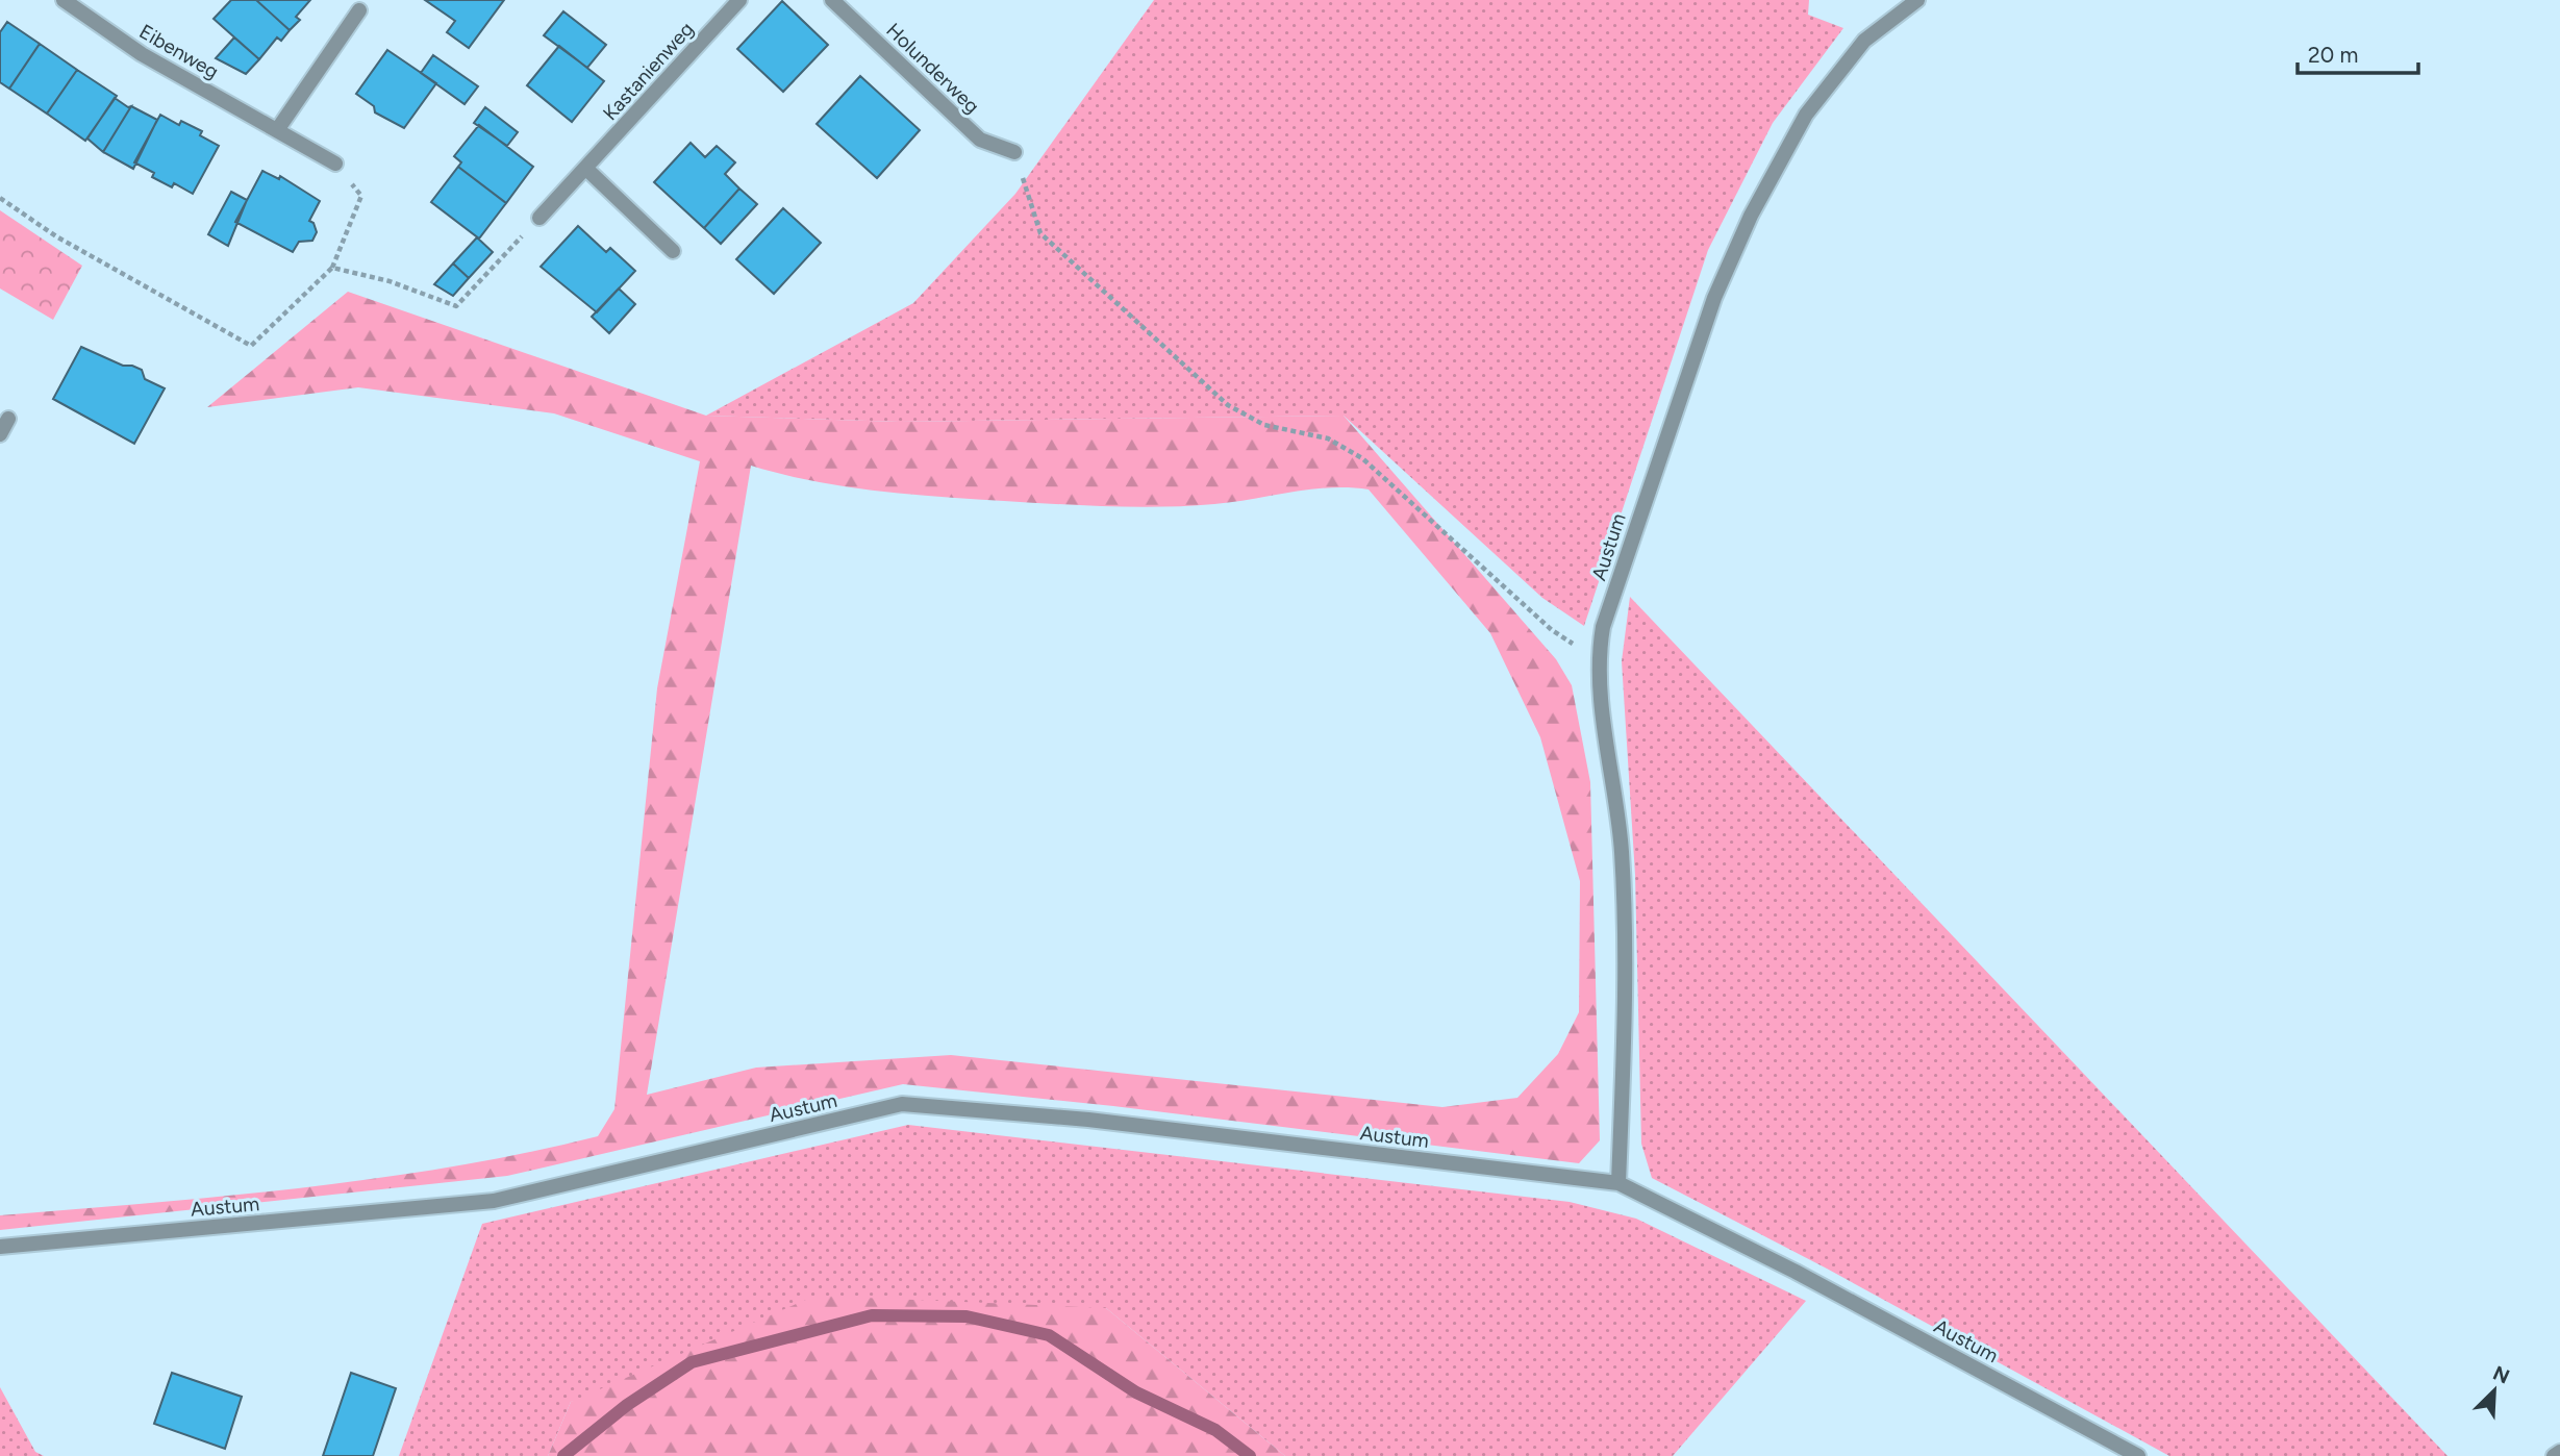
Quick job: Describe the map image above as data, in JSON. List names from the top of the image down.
{
  "streets": {
    "street": [
      "Eibenweg",
      "Holunderweg",
      "Kastanienweg",
      "Austum"
    ]
  },
  "scale_bar": "20 m",
  "north": "top right"
}
